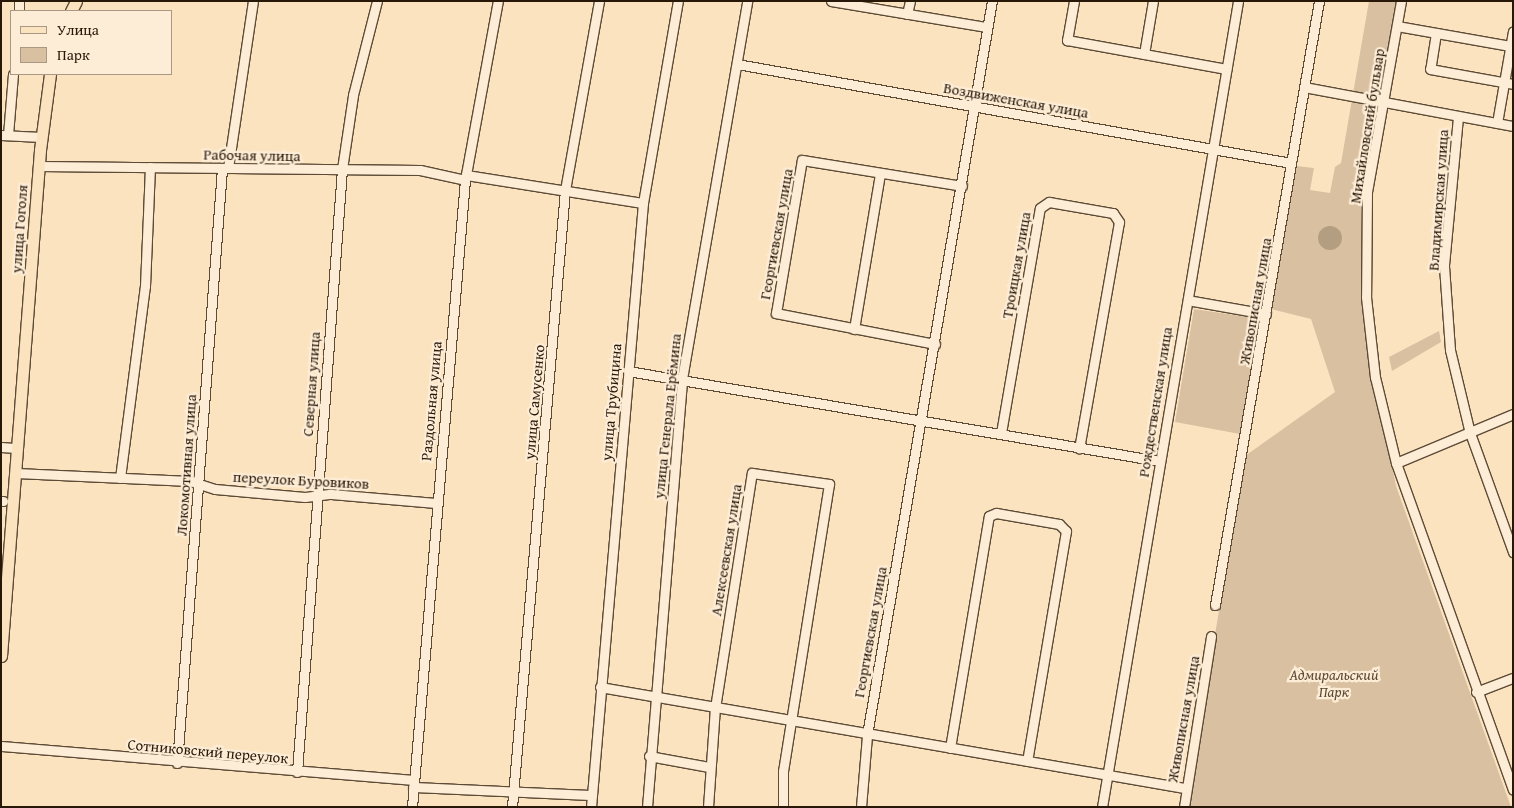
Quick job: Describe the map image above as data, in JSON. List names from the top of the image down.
{
  "streets": {
    "main road": ["улица Гоголя"],
    "street": [
      "Воздвиженская улица",
      "Михайловский бульвар",
      "Рабочая улица",
      "Владимирская улица",
      "Георгиевская улица",
      "Троицкая улица",
      "Живописная улица",
      "Северная улица",
      "Раздольная улица",
      "улица Самусенко",
      "улица Трубицина",
      "Рождественская улица",
      "улица Генерала Ерёмина",
      "Локомотивная улица",
      "переулок Буровиков",
      "Алексеевская улица",
      "Сотниковский переулок"
    ]
  },
  "crossings": [
    ["Воздвиженская улица", "Георгиевская улица"],
    ["Воздвиженская улица", "Живописная улица"],
    ["Воздвиженская улица", "Рождественская улица"],
    ["Воздвиженская улица", "улица Генерала Ерёмина"],
    ["Рабочая улица", "улица Гоголя"],
    ["Рабочая улица", "Северная улица"],
    ["Рабочая улица", "Раздольная улица"],
    ["Рабочая улица", "улица Самусенко"],
    ["Рабочая улица", "улица Трубицина"],
    ["Рабочая улица", "Локомотивная улица"],
    ["улица Гоголя", "переулок Буровиков"],
    ["Северная улица", "переулок Буровиков"],
    ["Северная улица", "Сотниковский переулок"],
    ["Раздольная улица", "переулок Буровиков"],
    ["Раздольная улица", "Сотниковский переулок"],
    ["улица Самусенко", "Сотниковский переулок"],
    ["улица Трубицина", "Сотниковский переулок"],
    ["Локомотивная улица", "переулок Буровиков"],
    ["Локомотивная улица", "Сотниковский переулок"]
  ],
  "parks": ["Адмиральский Парк"],
  "legend": ["Улица", "Парк"]
}
